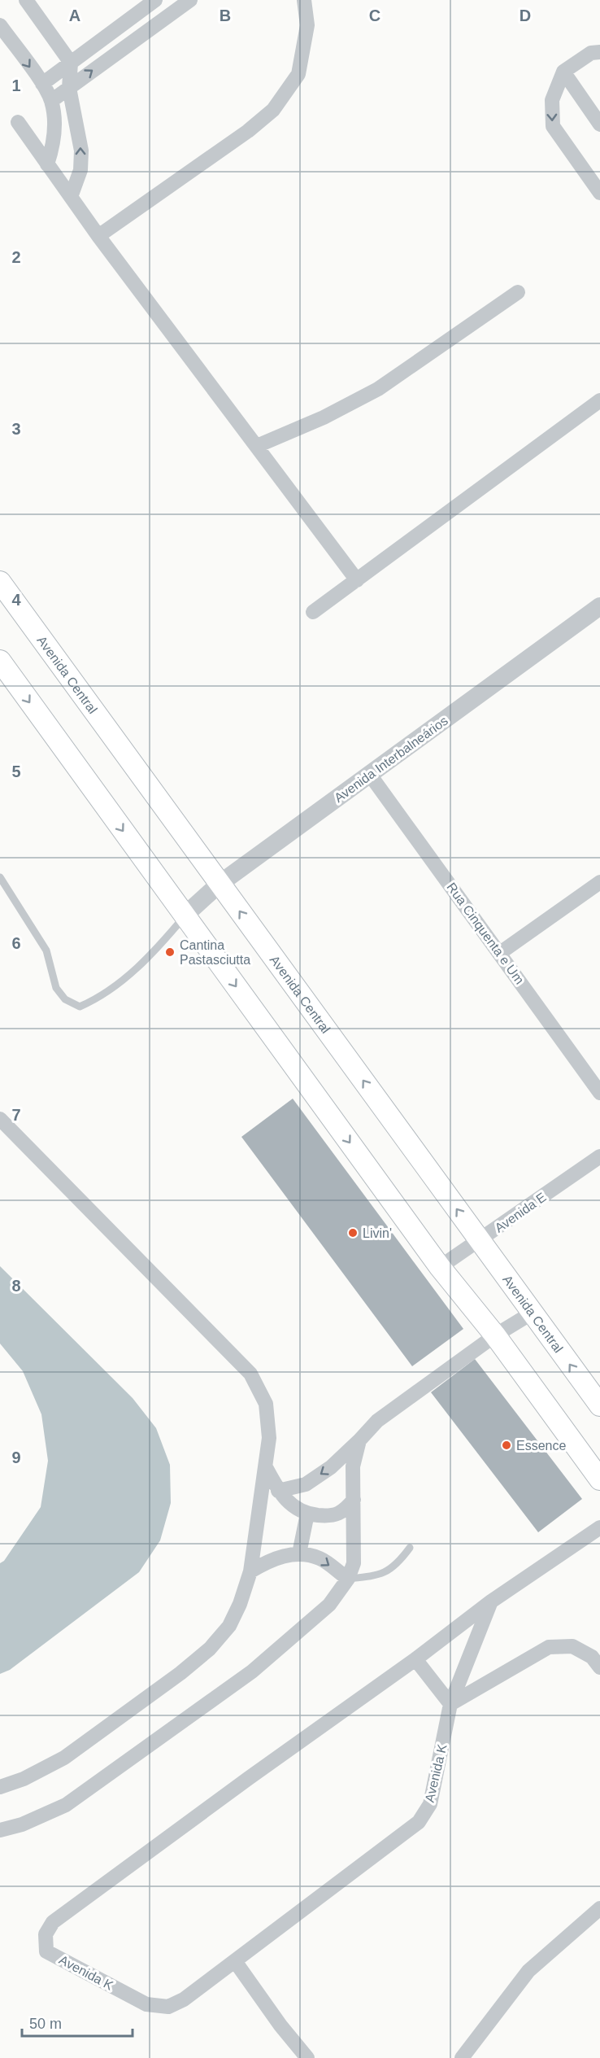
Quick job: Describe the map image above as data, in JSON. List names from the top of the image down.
{
  "streets": {
    "main road": ["Avenida Central"],
    "street": [
      "Avenida Interbalneários",
      "Rua Cinquenta e Um",
      "Avenida E",
      "Avenida K"
    ]
  },
  "crossings": [
    ["Avenida Central", "Avenida Interbalneários"],
    ["Avenida Central", "Avenida E"],
    ["Avenida Interbalneários", "Rua Cinquenta e Um"]
  ],
  "places": ["Cantina Pastasciutta", "Livin'", "Essence"],
  "scale_bar": "50 m",
  "grid": {
    "columns": [
      "A",
      "B",
      "C",
      "D"
    ],
    "rows": [
      "1",
      "2",
      "3",
      "4",
      "5",
      "6",
      "7",
      "8",
      "9"
    ]
  }
}
